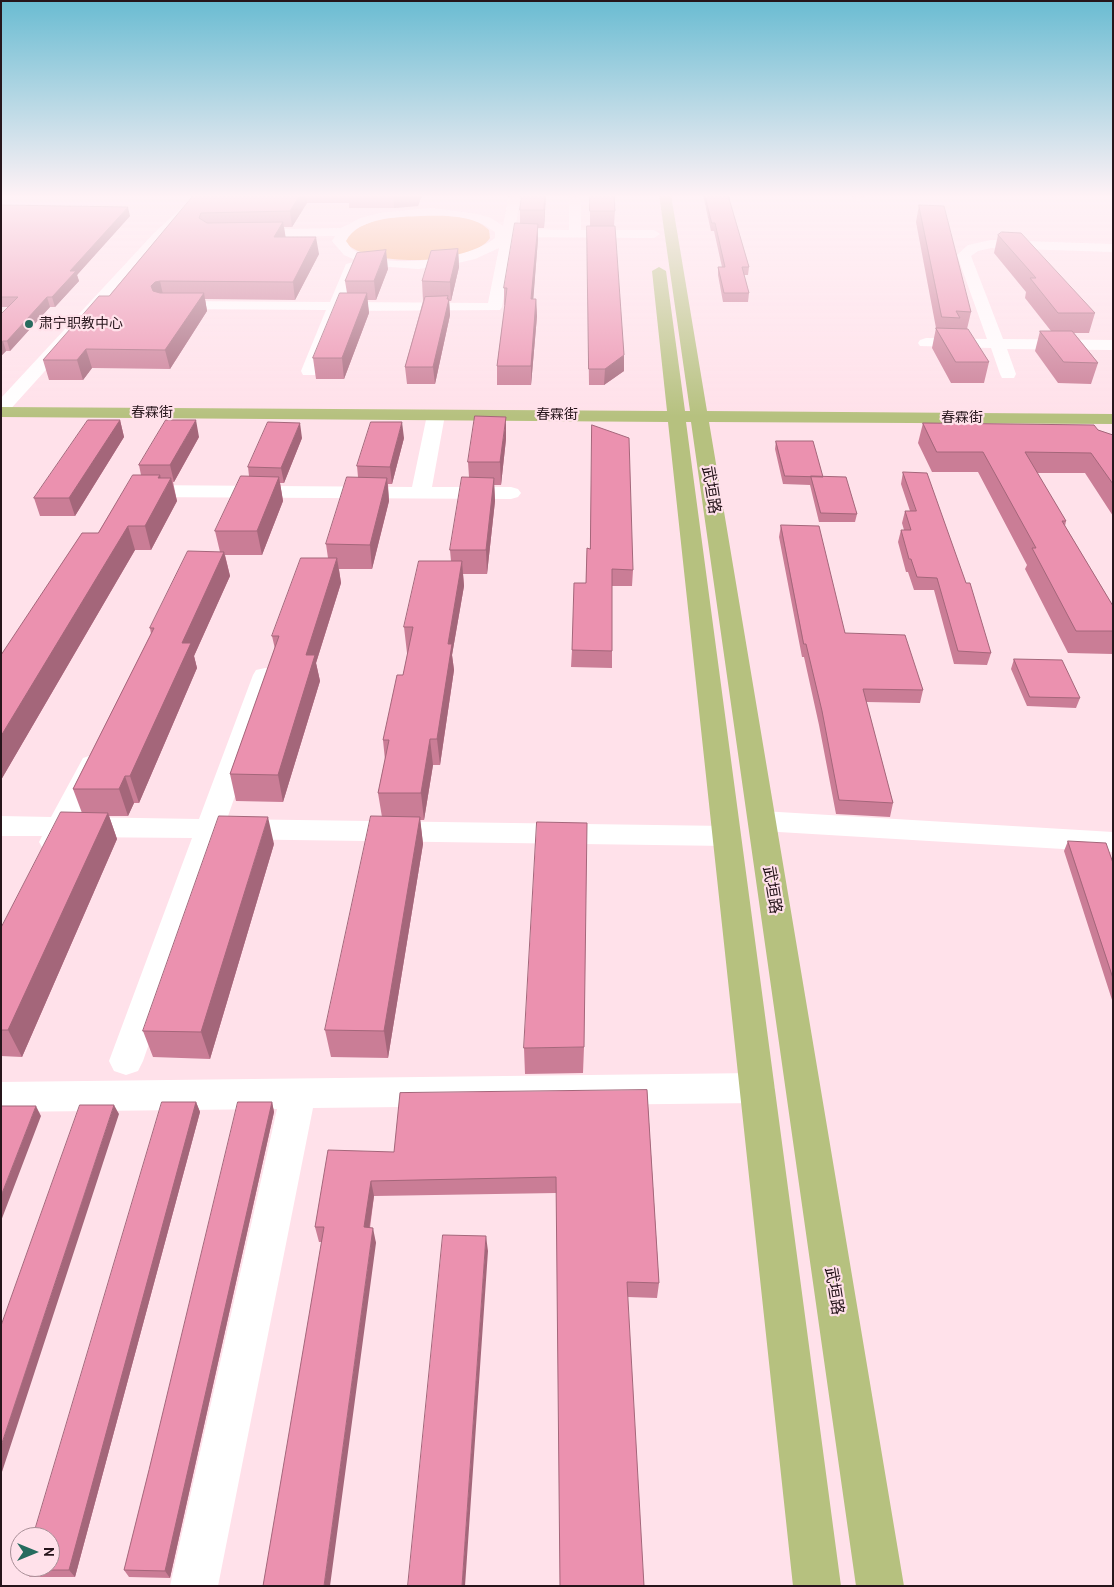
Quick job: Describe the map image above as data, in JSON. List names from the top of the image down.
{
  "streets": {
    "main road": ["春霖街", "武垣路"]
  },
  "crossings": [
    ["春霖街", "武垣路"]
  ],
  "places": ["肃宁职教中心"],
  "north": "right"
}
